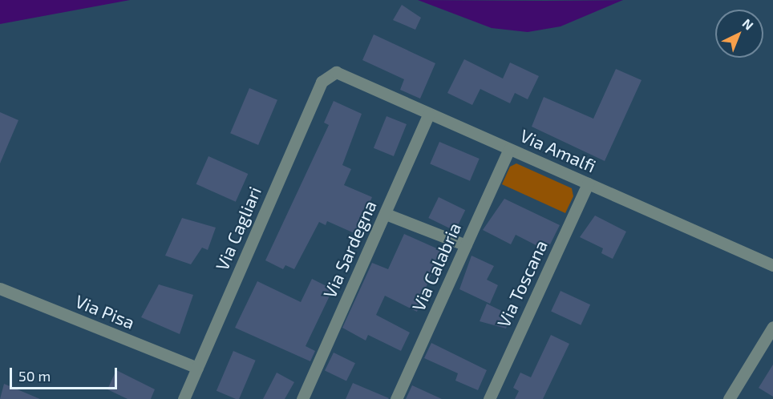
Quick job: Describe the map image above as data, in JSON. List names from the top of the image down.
{
  "streets": {
    "street": [
      "Via Amalfi",
      "Via Cagliari",
      "Via Sardegna",
      "Via Calabria",
      "Via Toscana",
      "Via Pisa"
    ]
  },
  "crossings": [
    ["Via Amalfi", "Via Cagliari"],
    ["Via Amalfi", "Via Sardegna"],
    ["Via Amalfi", "Via Calabria"],
    ["Via Amalfi", "Via Toscana"],
    ["Via Cagliari", "Via Pisa"]
  ],
  "scale_bar": "50 m",
  "north": "top right"
}
